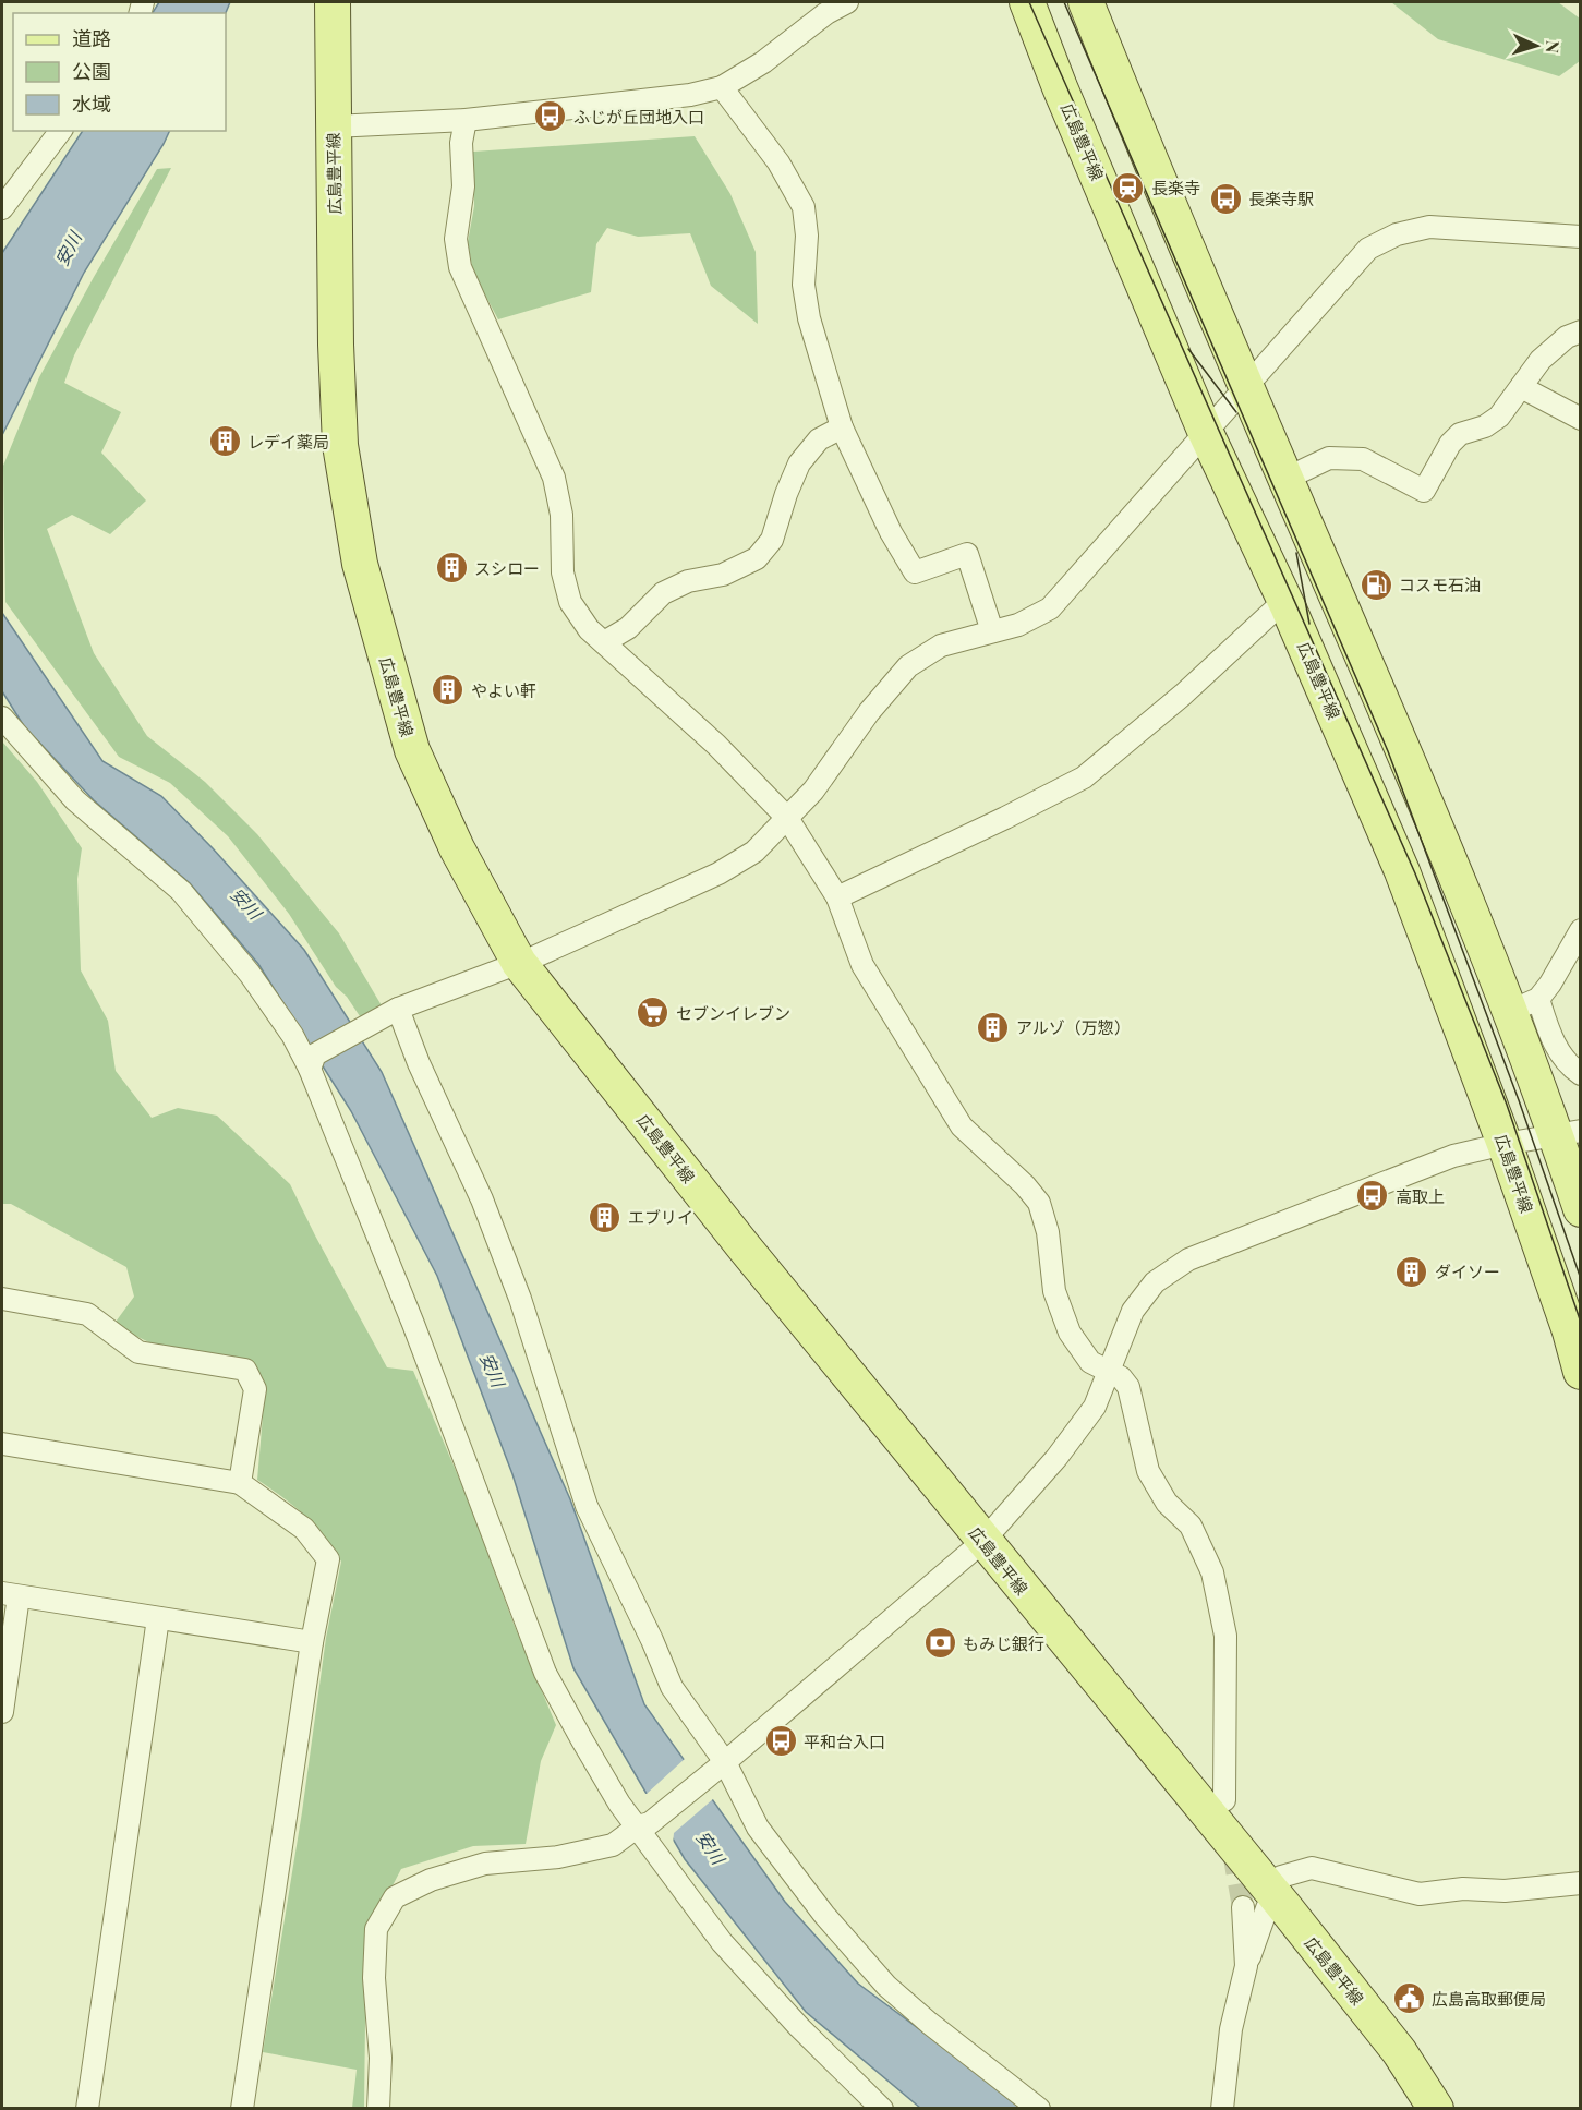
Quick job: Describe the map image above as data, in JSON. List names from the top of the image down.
{
  "streets": {
    "main road": ["広島豊平線"]
  },
  "water": ["安川"],
  "places": {
    "bus stop": [
      "ふじが丘団地入口",
      "長楽寺駅",
      "高取上",
      "平和台入口"
    ],
    "station": ["長楽寺"],
    "building": [
      "レデイ薬局",
      "スシロー",
      "やよい軒",
      "アルゾ（万惣）",
      "エブリイ",
      "ダイソー"
    ],
    "fuel station": ["コスモ石油"],
    "supermarket": ["セブンイレブン"],
    "bank": ["もみじ銀行"],
    "public building": ["広島高取郵便局"]
  },
  "legend": ["道路", "公園", "水域"],
  "north": "right"
}
